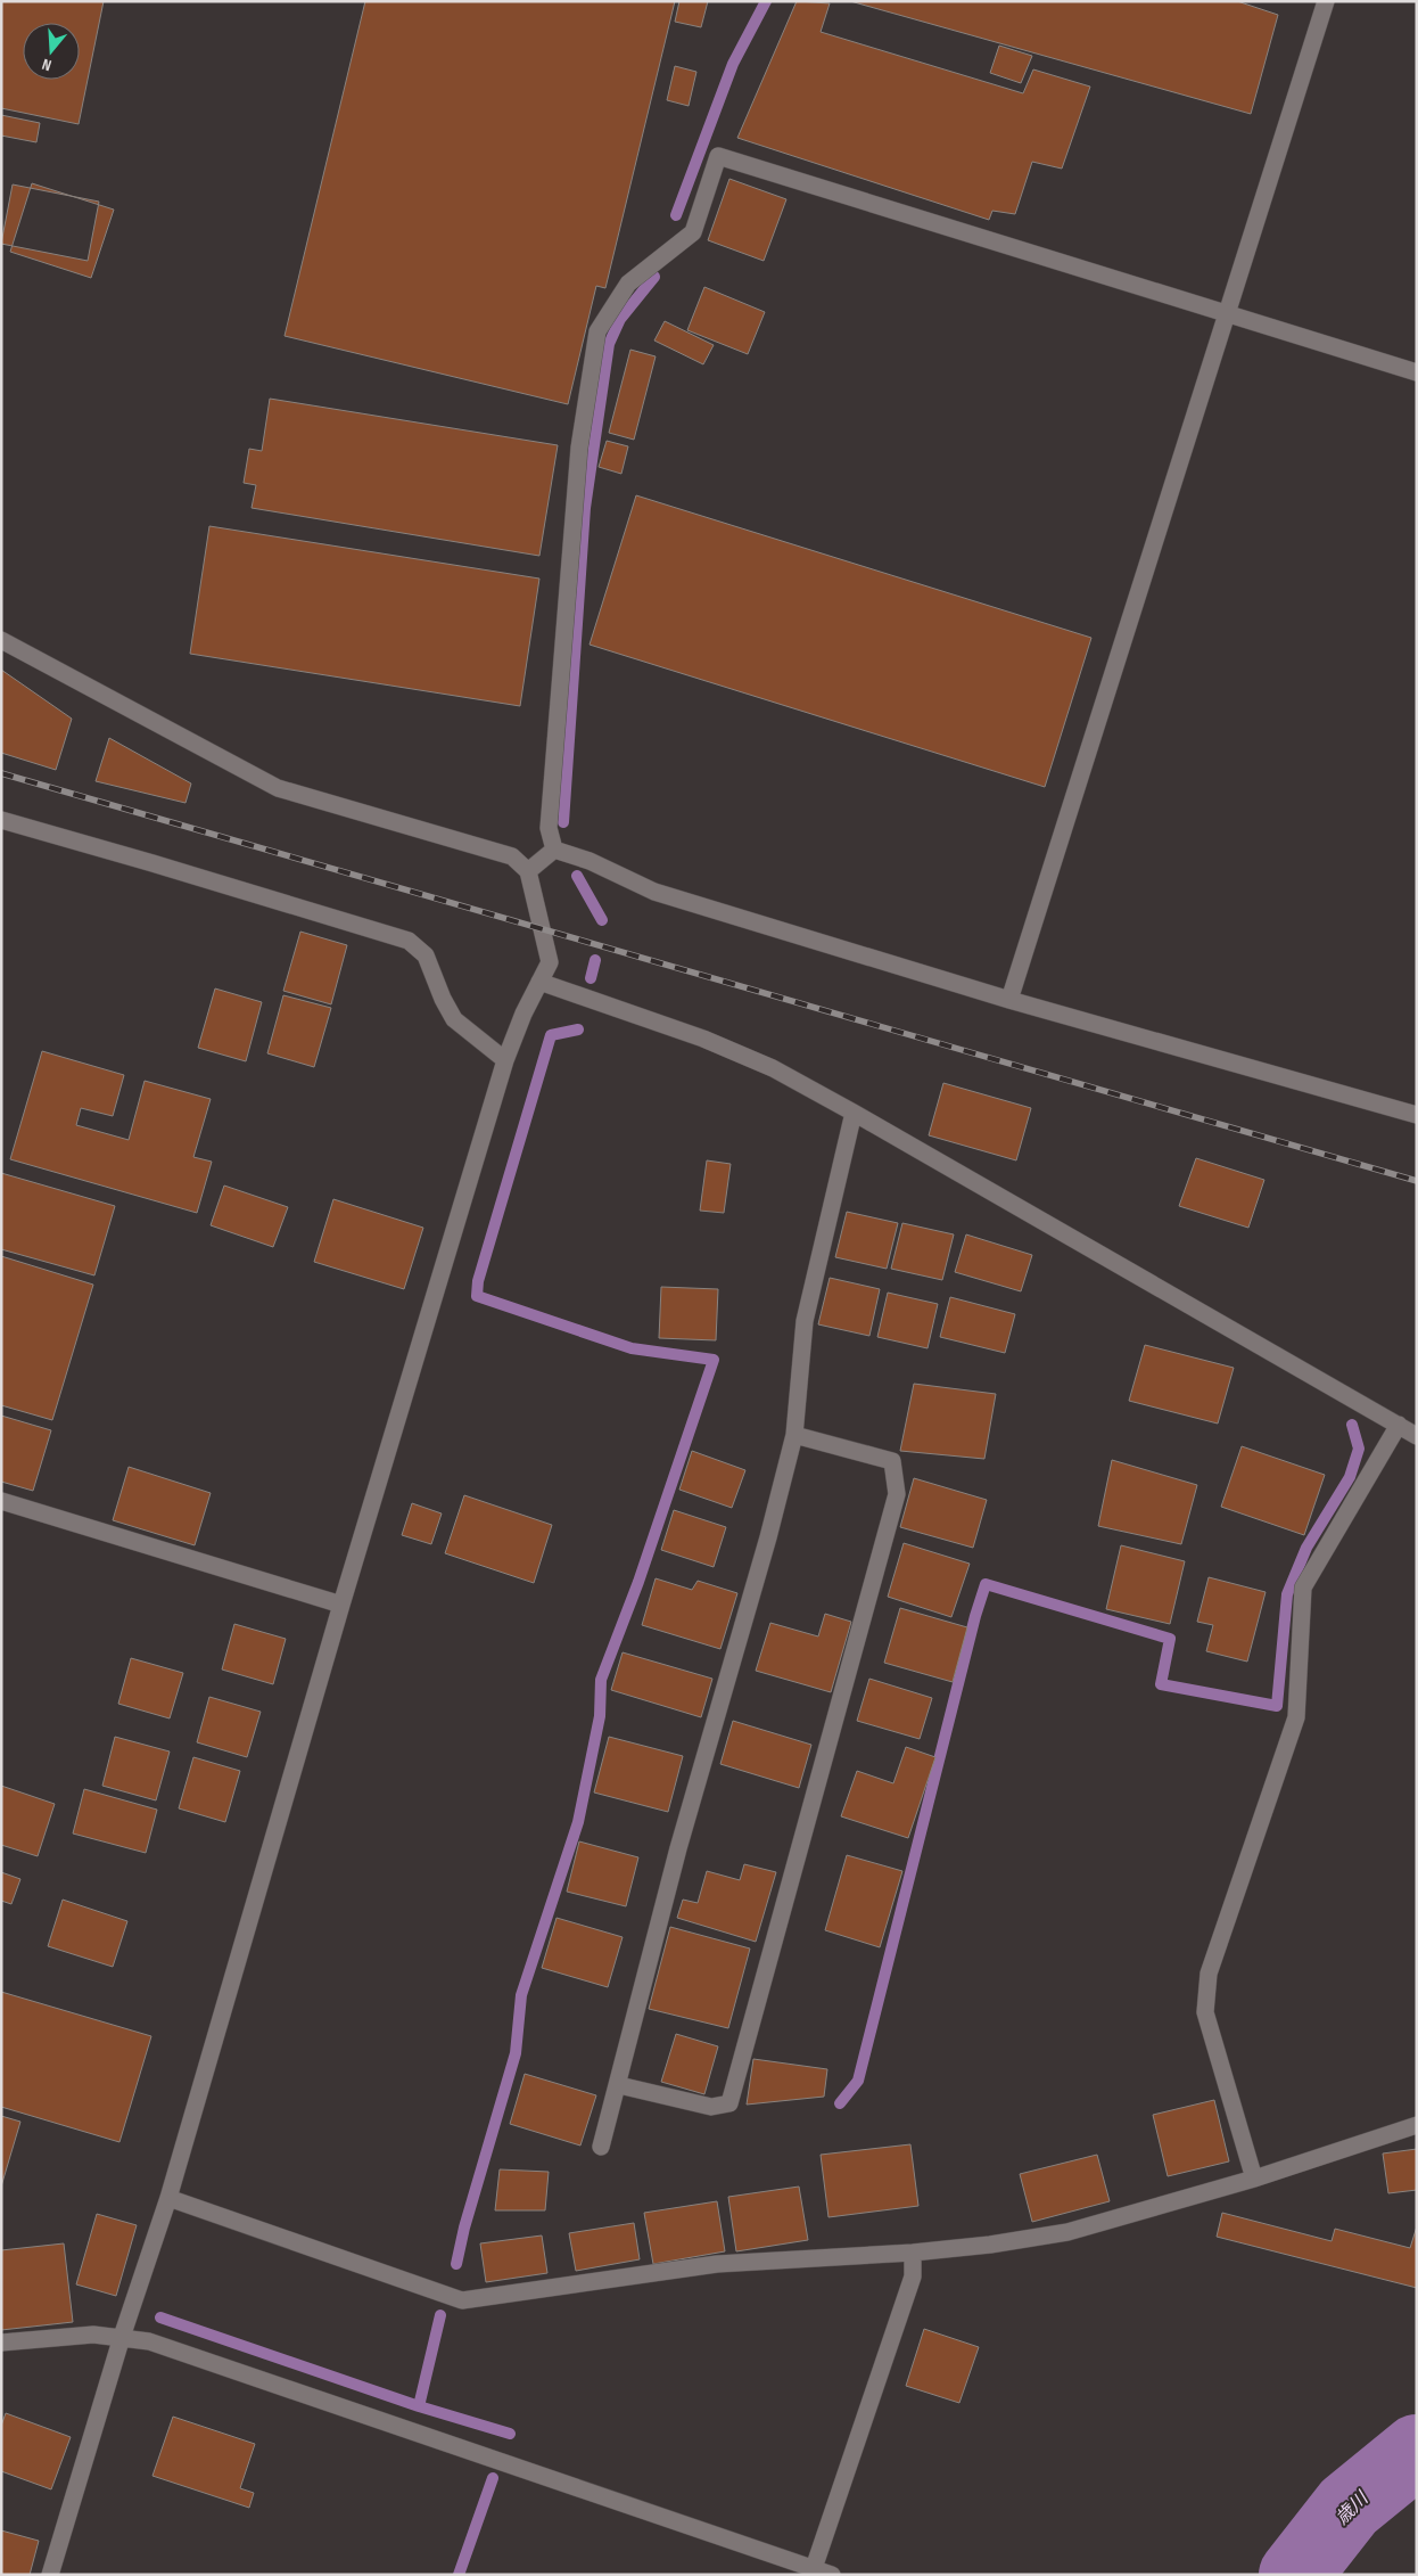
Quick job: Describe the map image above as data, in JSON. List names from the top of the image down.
{
  "water": ["歳川"],
  "north": "bottom"
}
